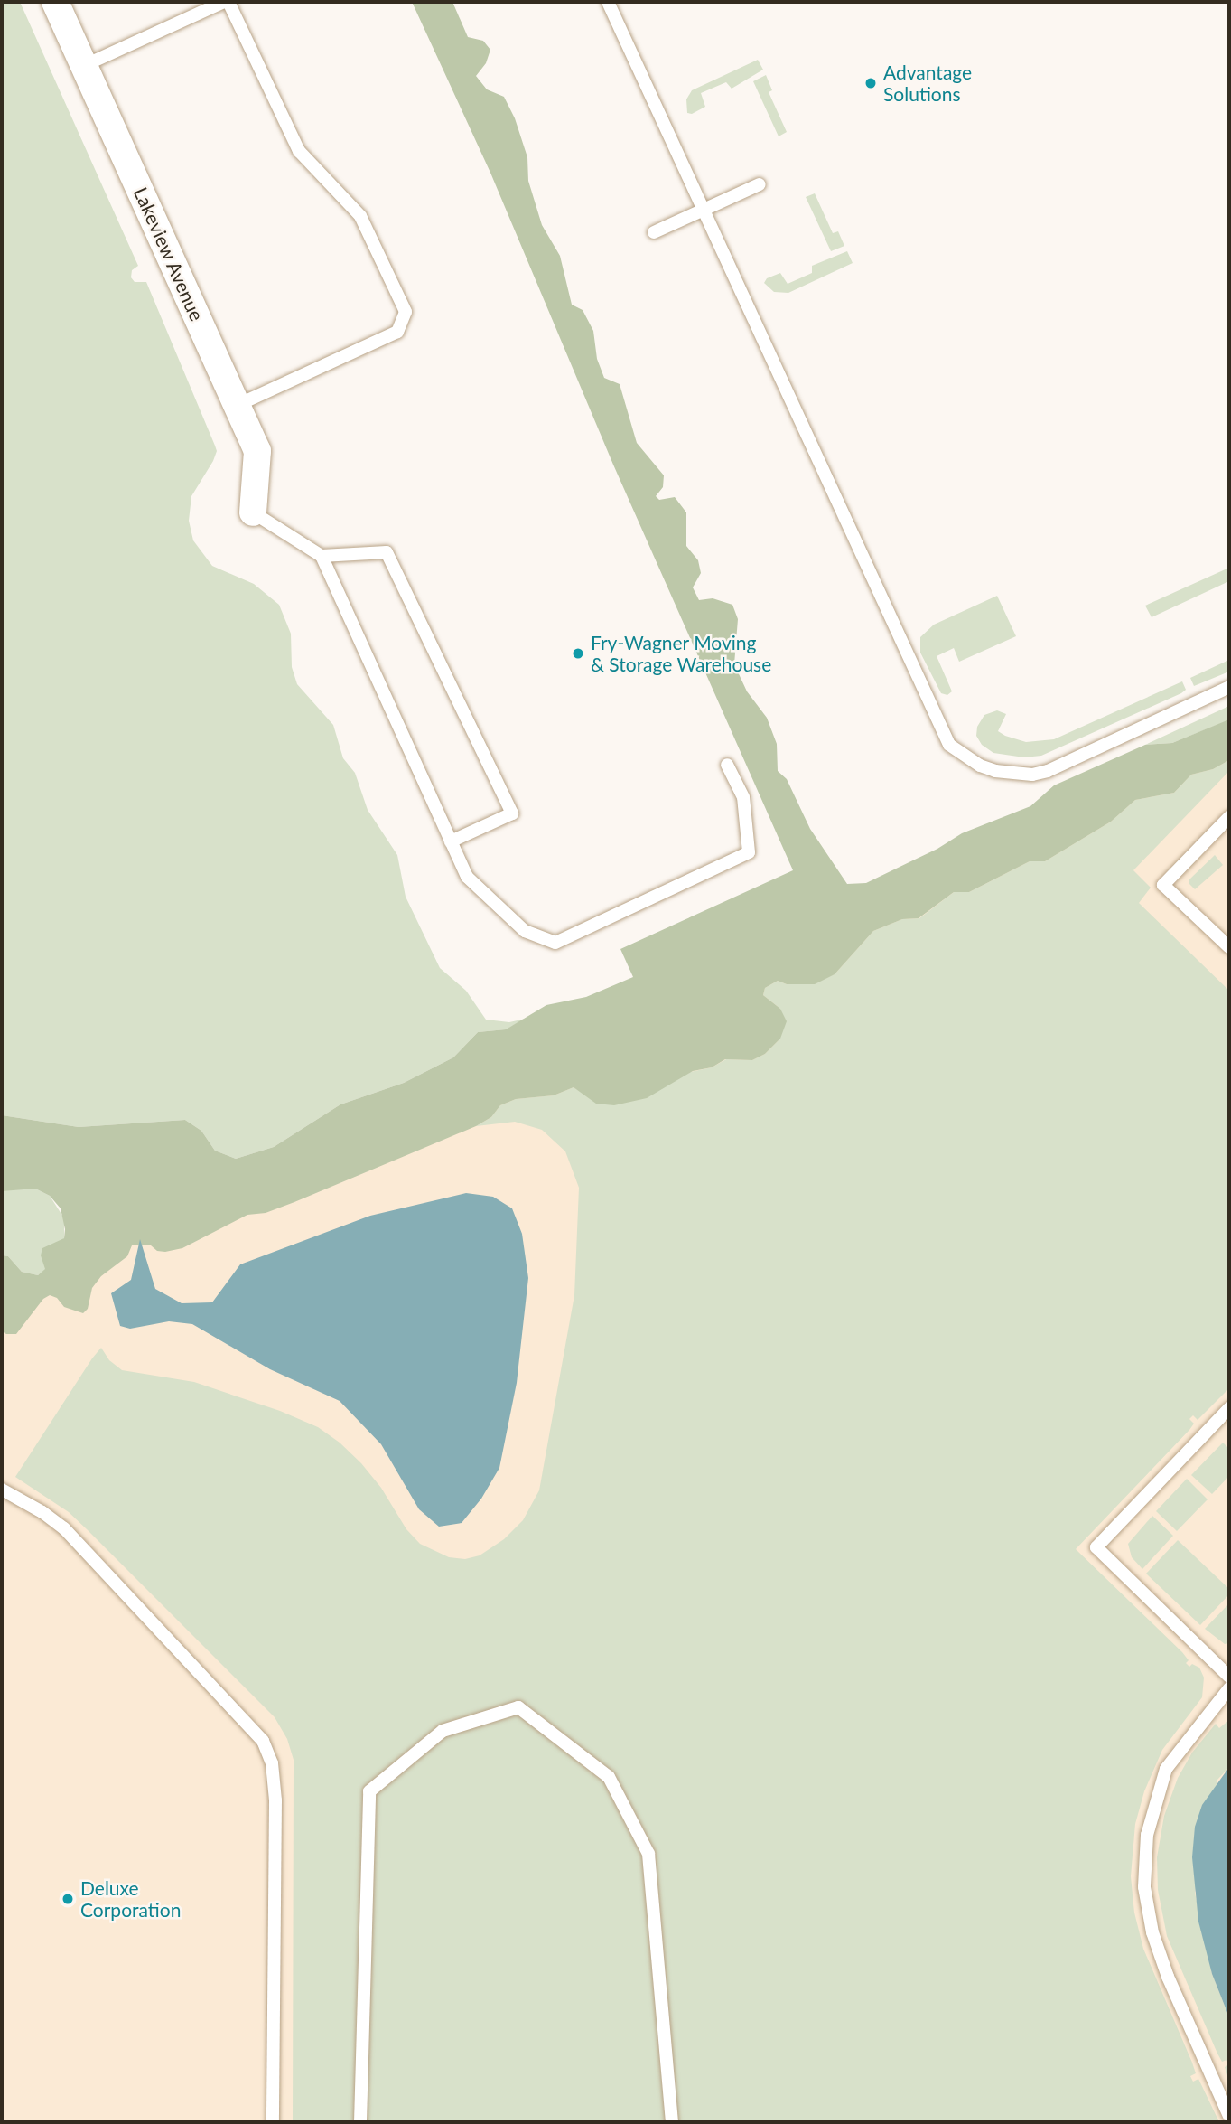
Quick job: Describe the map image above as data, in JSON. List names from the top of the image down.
{
  "streets": {
    "street": ["Lakeview Avenue"]
  },
  "places": ["Advantage Solutions", "Fry-Wagner Moving & Storage Warehouse", "Deluxe Corporation"]
}
